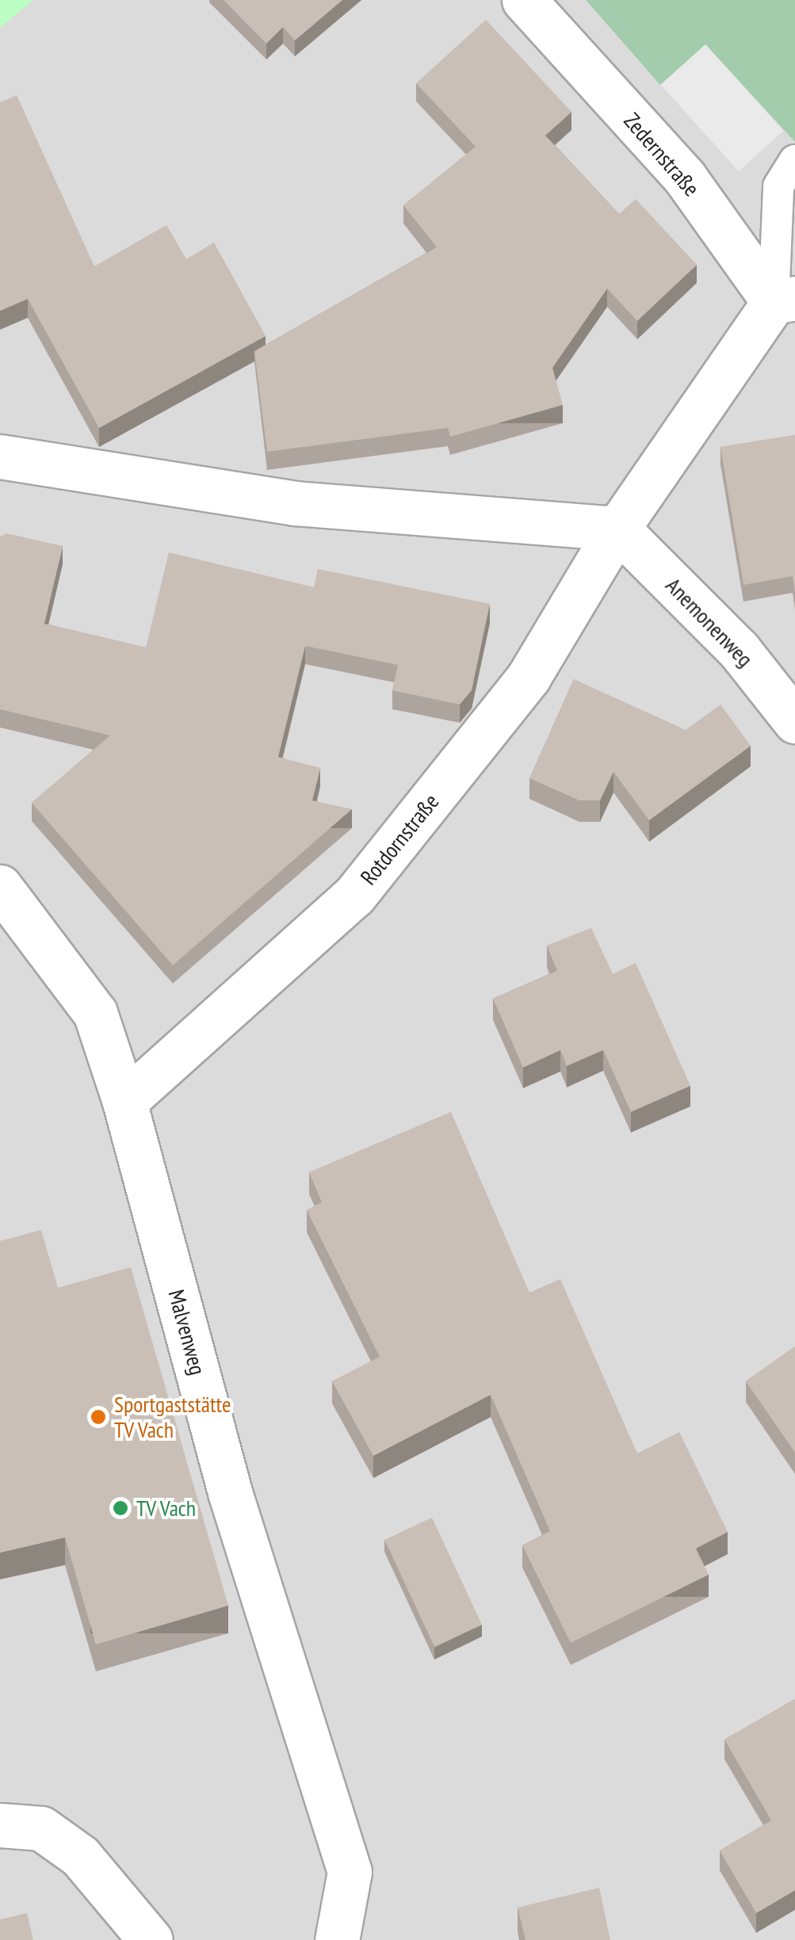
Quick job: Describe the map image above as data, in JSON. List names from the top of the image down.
{
  "streets": {
    "street": [
      "Zedernstraße",
      "Anemonenweg",
      "Rotdornstraße",
      "Malvenweg"
    ]
  },
  "crossings": [
    ["Zedernstraße", "Rotdornstraße"],
    ["Anemonenweg", "Rotdornstraße"],
    ["Rotdornstraße", "Malvenweg"]
  ],
  "places": ["Sportgaststätte TV Vach", "TV Vach"]
}
